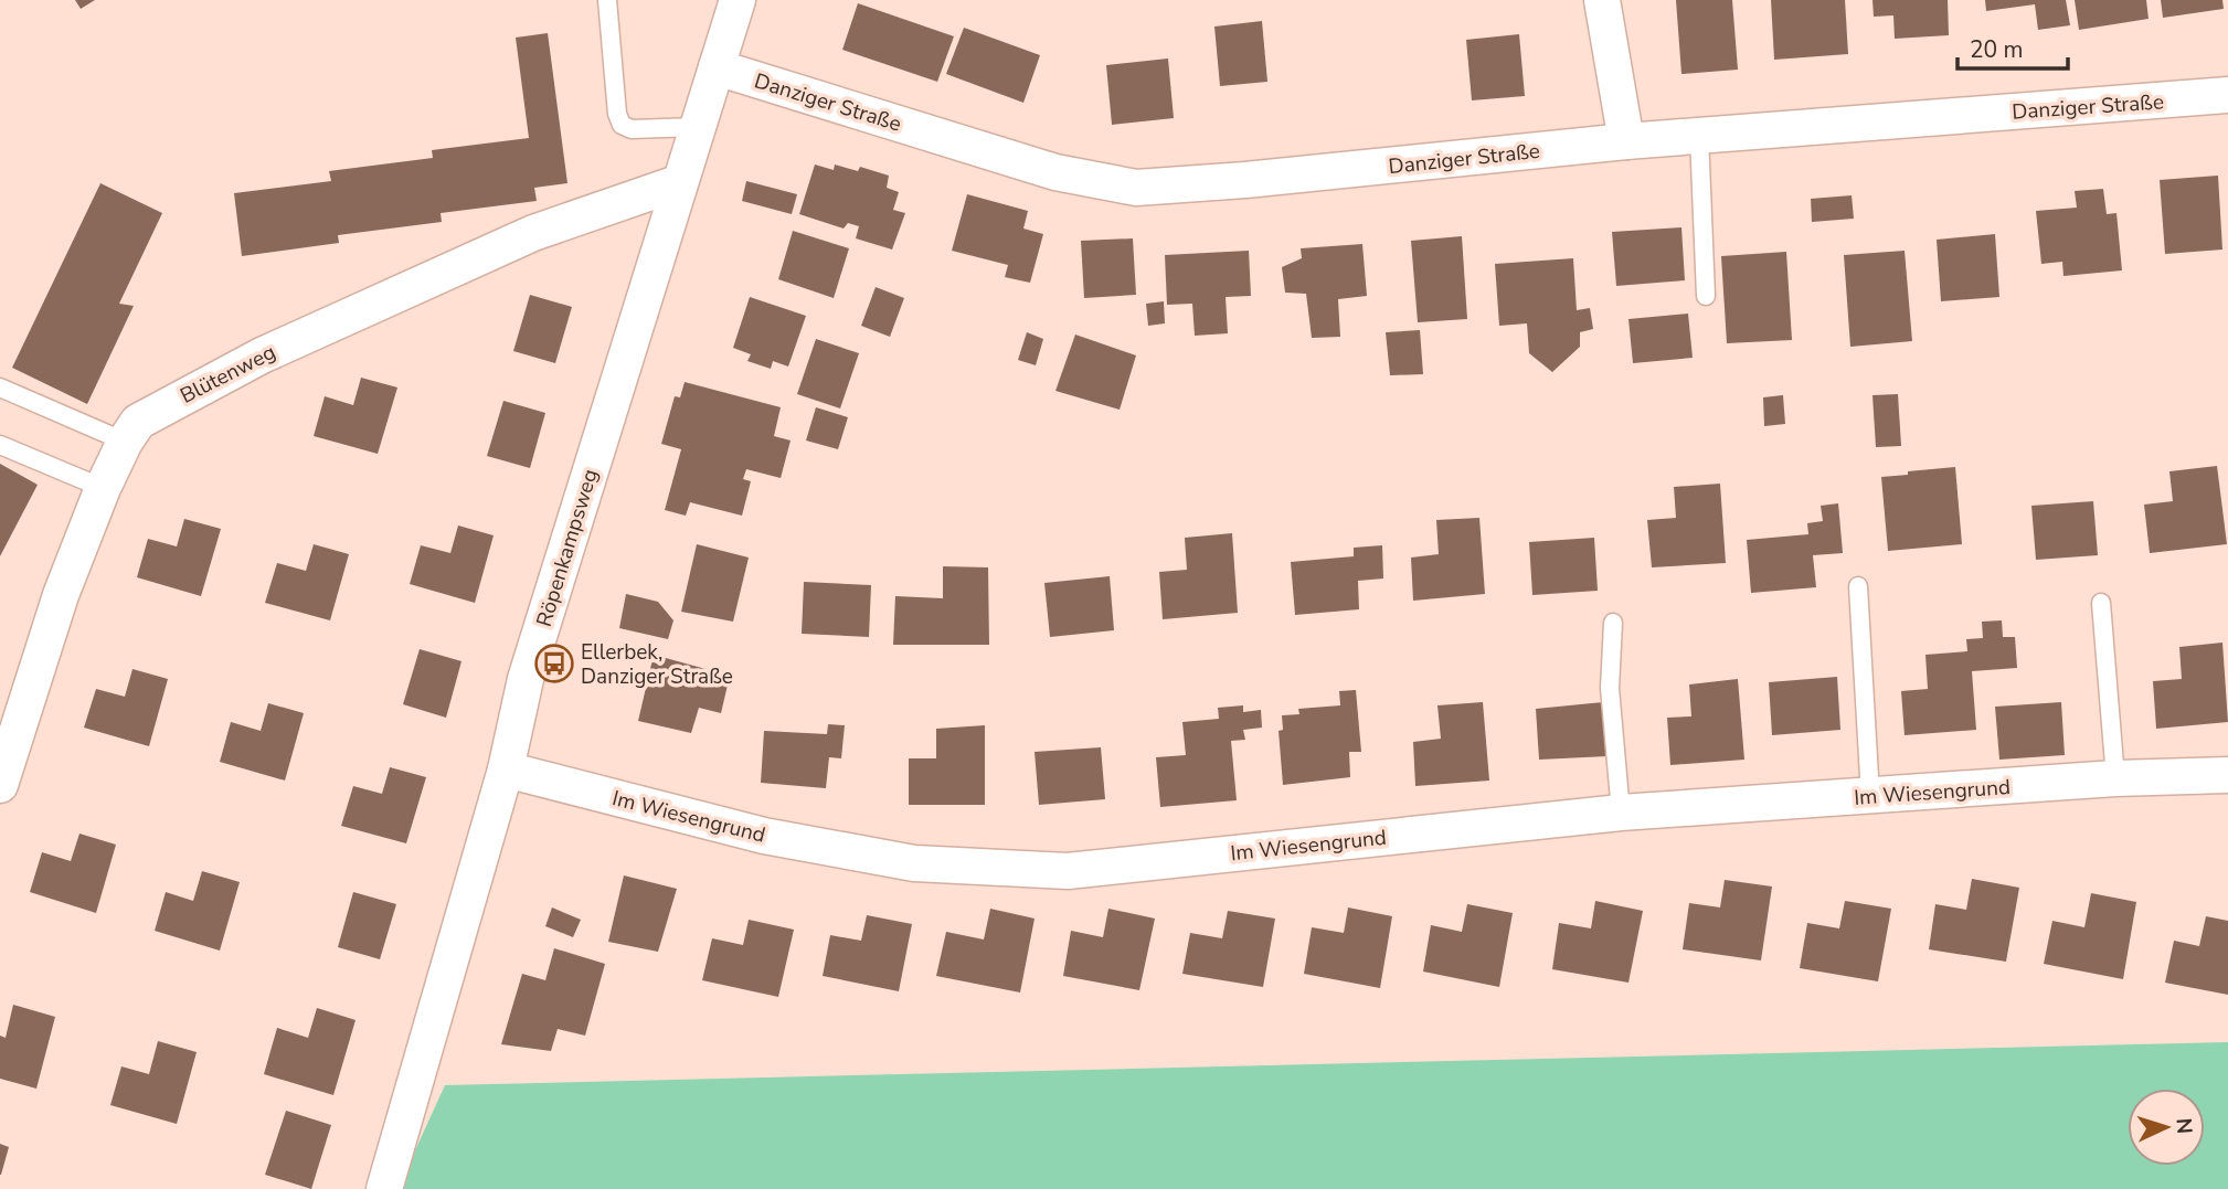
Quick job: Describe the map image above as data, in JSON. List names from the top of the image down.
{
  "streets": {
    "street": [
      "Danziger Straße",
      "Blütenweg",
      "Röpenkampsweg",
      "Im Wiesengrund"
    ]
  },
  "crossings": [
    ["Danziger Straße", "Röpenkampsweg"],
    ["Blütenweg", "Röpenkampsweg"],
    ["Röpenkampsweg", "Im Wiesengrund"]
  ],
  "places": {
    "bus stop": ["Ellerbek, Danziger Straße"]
  },
  "scale_bar": "20 m",
  "north": "right"
}
